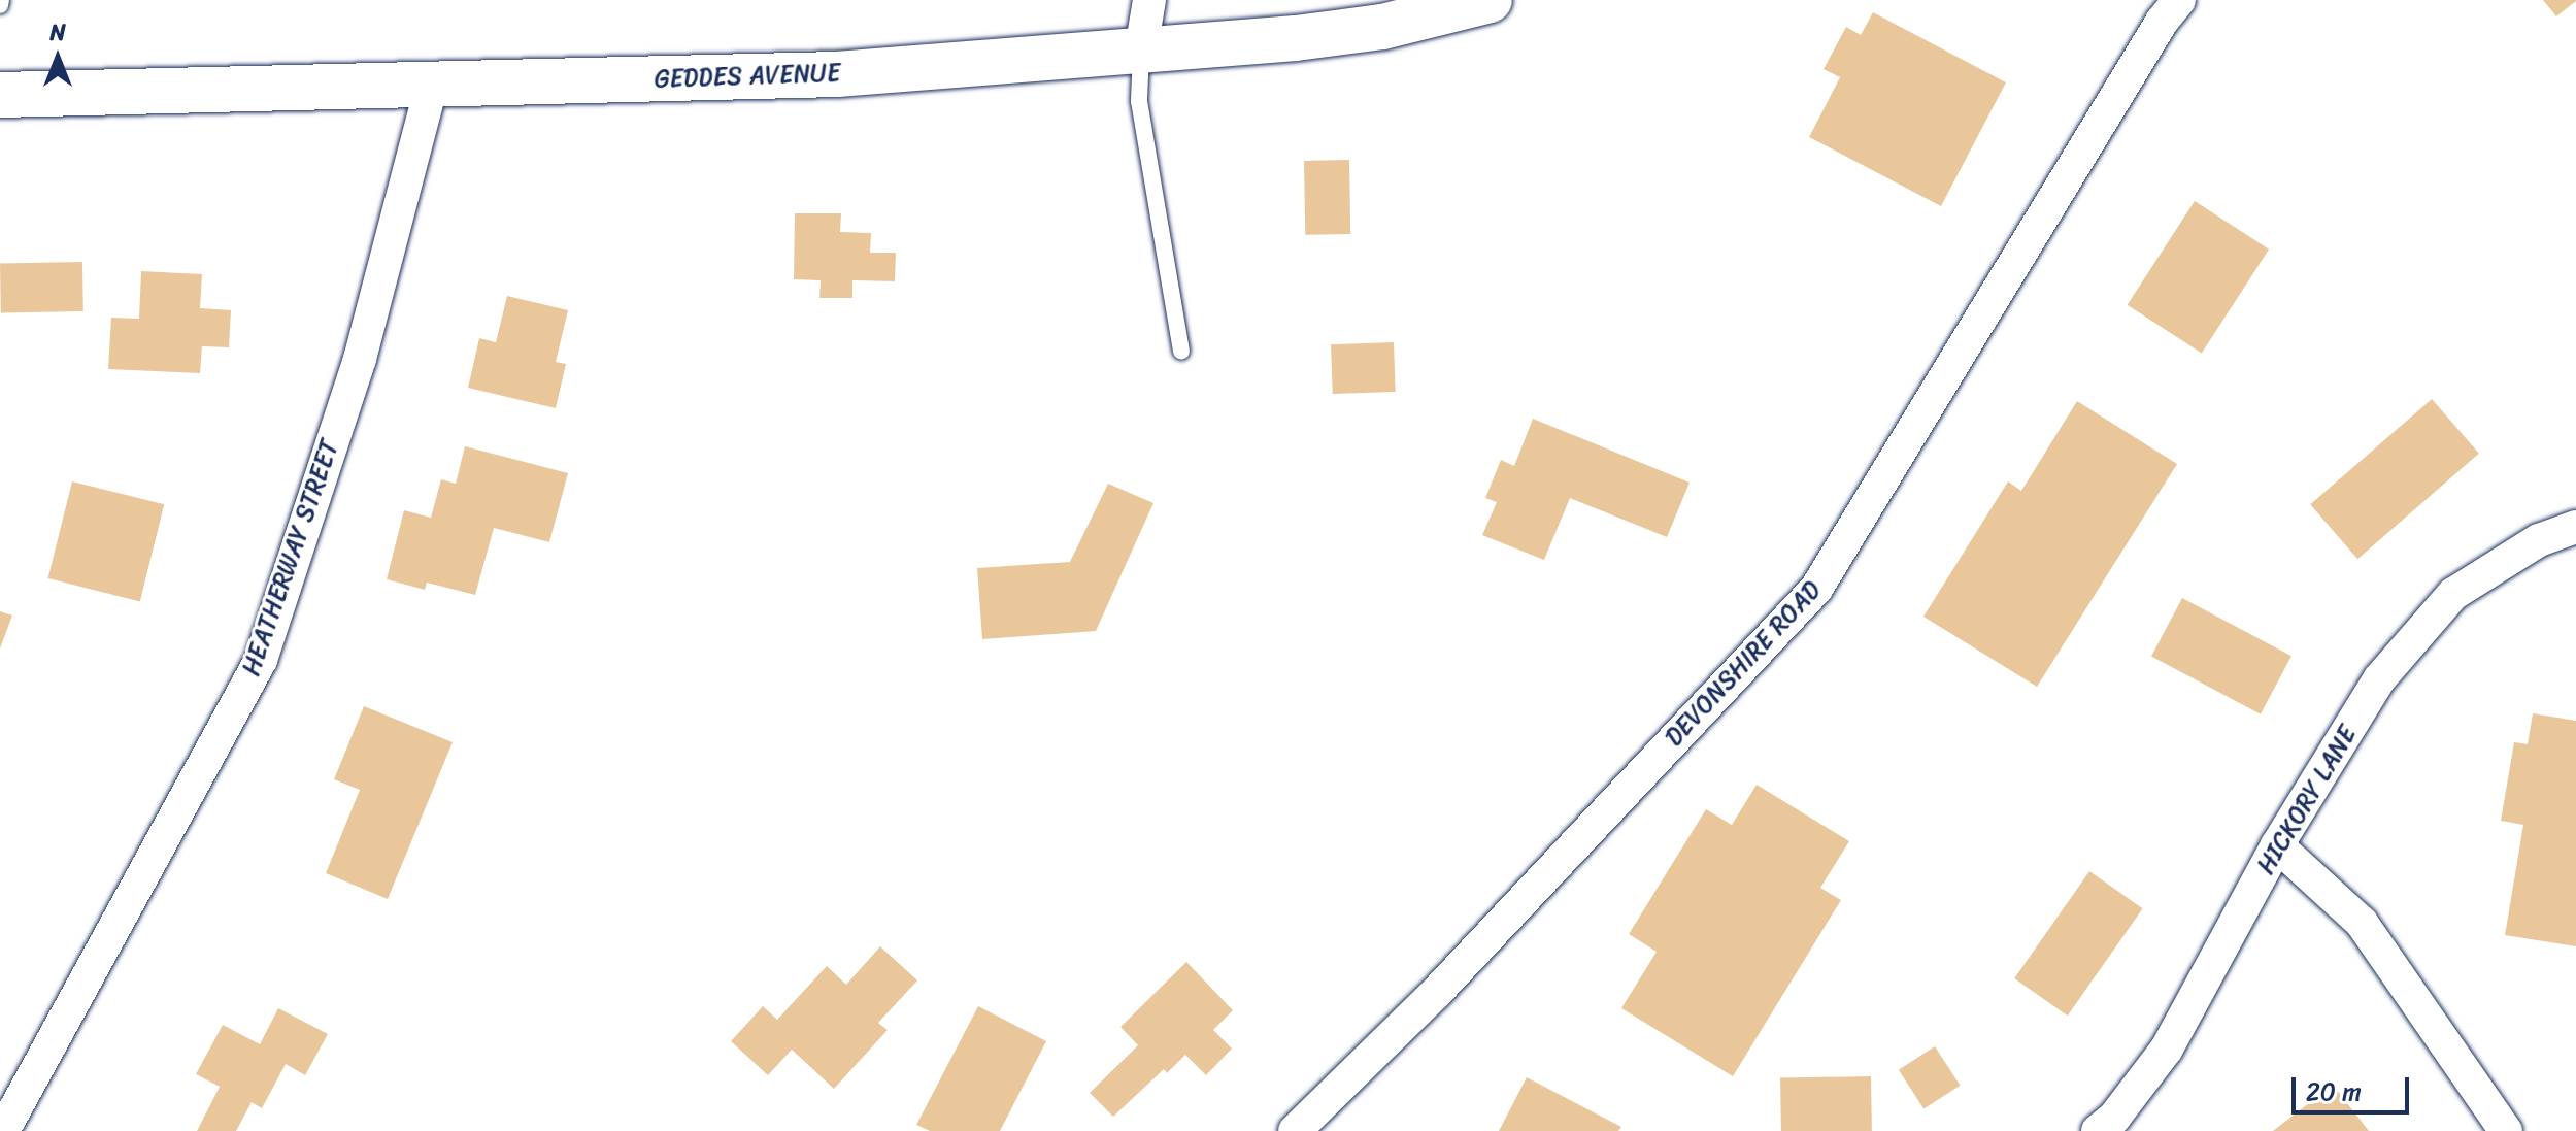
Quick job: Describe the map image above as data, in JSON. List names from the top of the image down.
{
  "streets": {
    "main road": ["GEDDES AVENUE"],
    "street": ["HEATHERWAY STREET", "DEVONSHIRE ROAD", "HICKORY LANE"]
  },
  "crossings": [
    ["GEDDES AVENUE", "HEATHERWAY STREET"]
  ],
  "scale_bar": "20 m",
  "north": "top"
}
